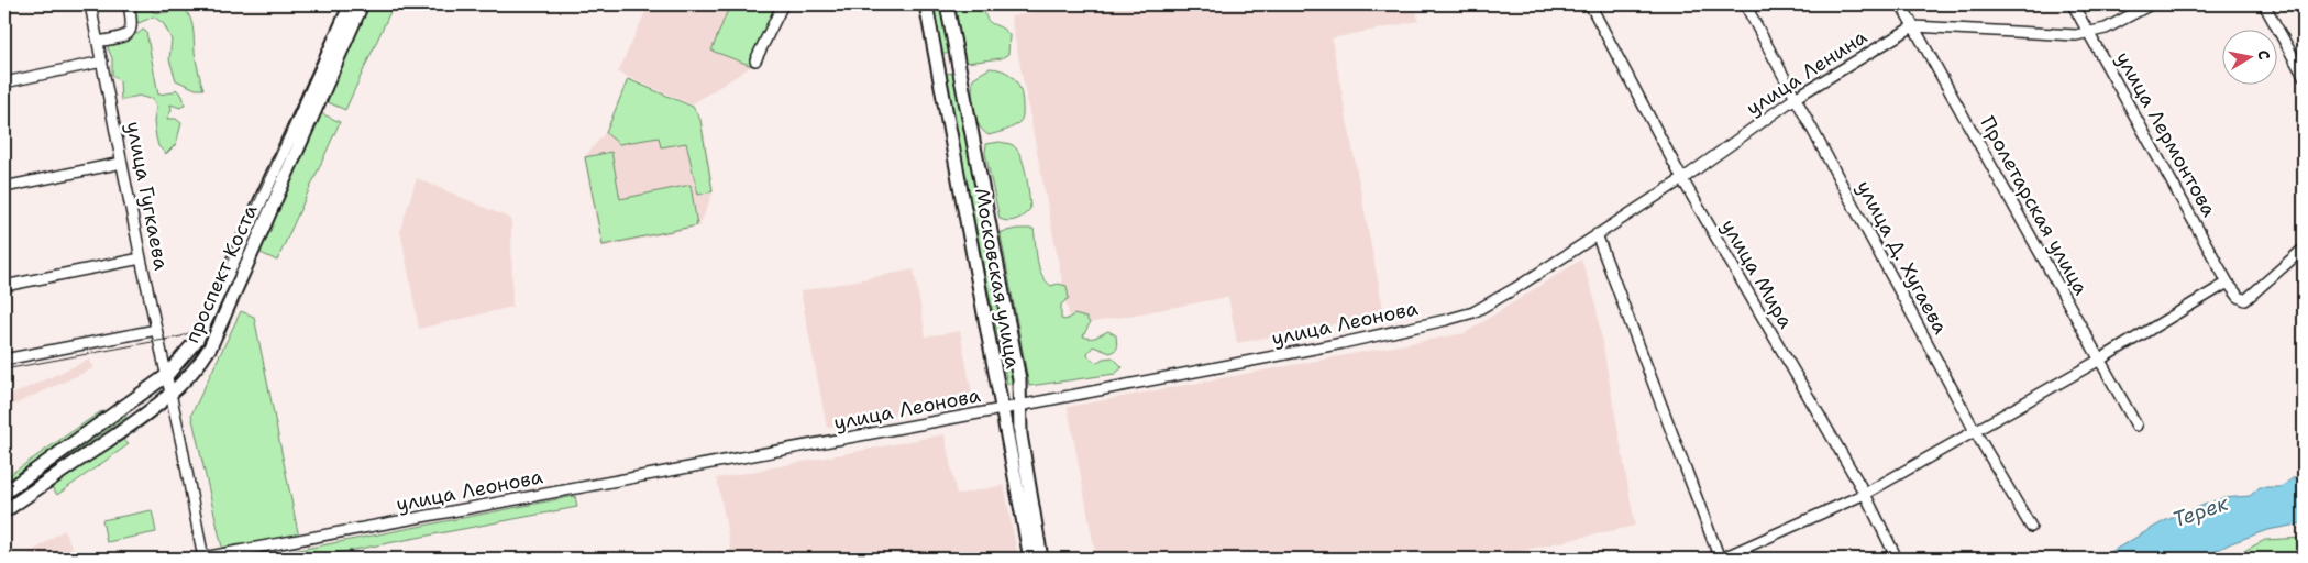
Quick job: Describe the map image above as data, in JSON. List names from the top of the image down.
{
  "streets": {
    "main road": ["проспект Коста", "Московская улица"],
    "street": [
      "улица Ленина",
      "улица Лермонтова",
      "улица Гугкаева",
      "Пролетарская улица",
      "улица Д. Хугаева",
      "улица Мира",
      "улица Леонова"
    ]
  },
  "crossings": [
    ["улица Ленина", "Пролетарская улица"],
    ["улица Ленина", "улица Д. Хугаева"],
    ["улица Ленина", "улица Мира"],
    ["улица Ленина", "улица Леонова"],
    ["улица Гугкаева", "проспект Коста"],
    ["улица Гугкаева", "улица Леонова"],
    ["Московская улица", "улица Леонова"]
  ],
  "water": ["Терек"],
  "north": "right"
}
